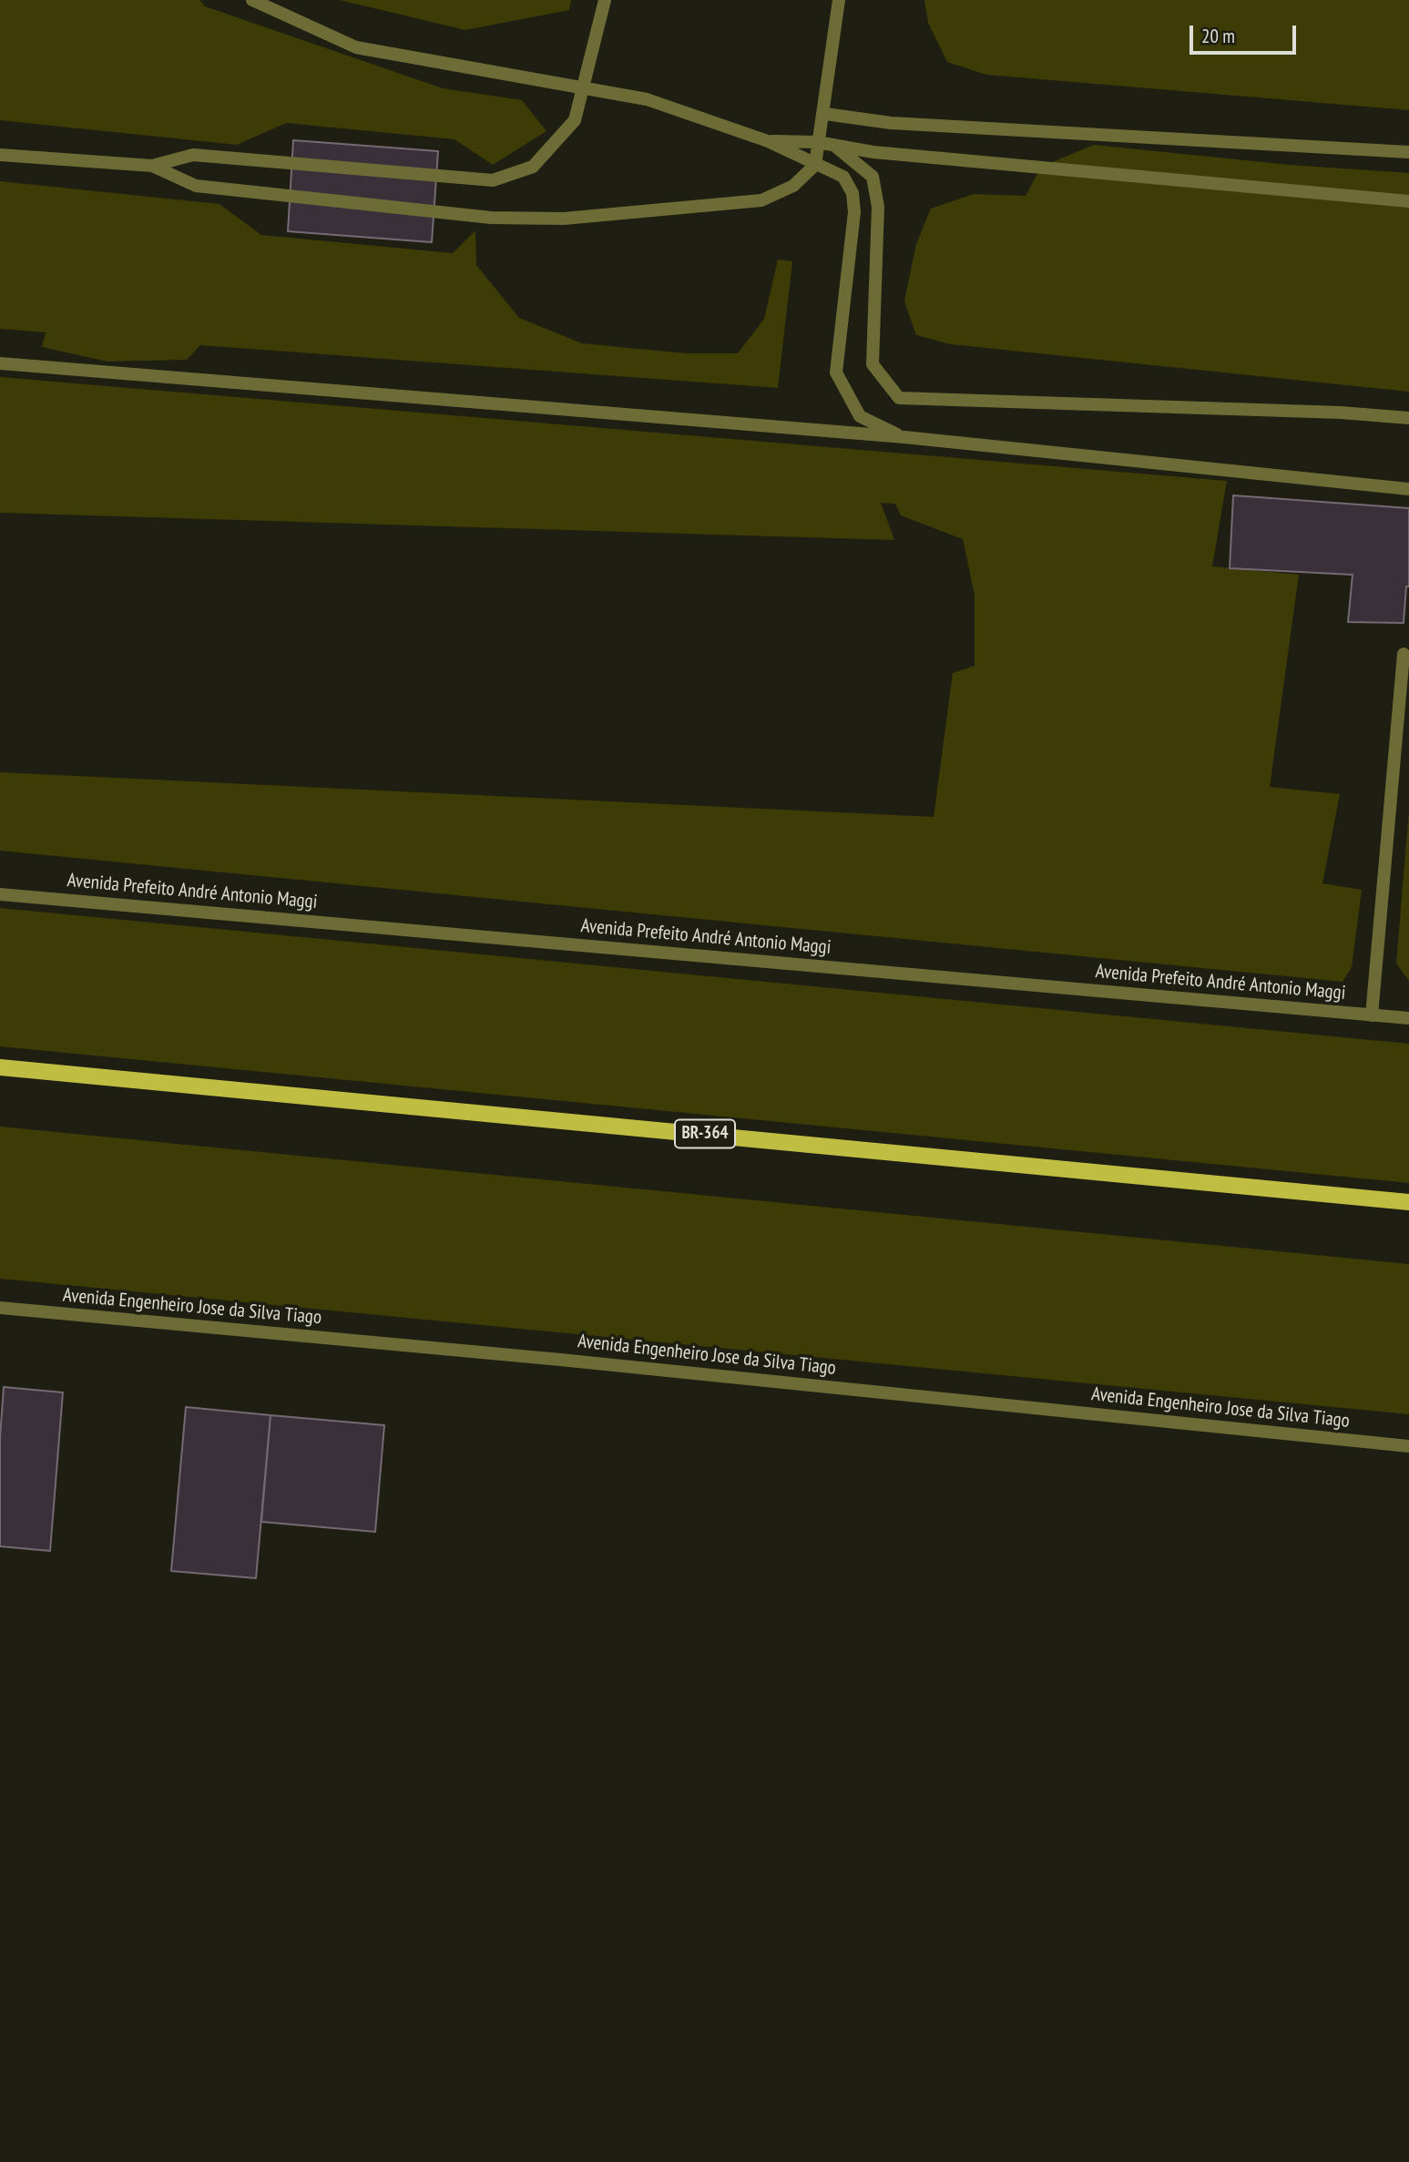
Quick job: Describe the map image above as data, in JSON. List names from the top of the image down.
{
  "streets": {
    "main road": ["BR-364"],
    "street": ["Avenida Prefeito André Antonio Maggi", "Avenida Engenheiro Jose da Silva Tiago"]
  },
  "scale_bar": "20 m"
}
